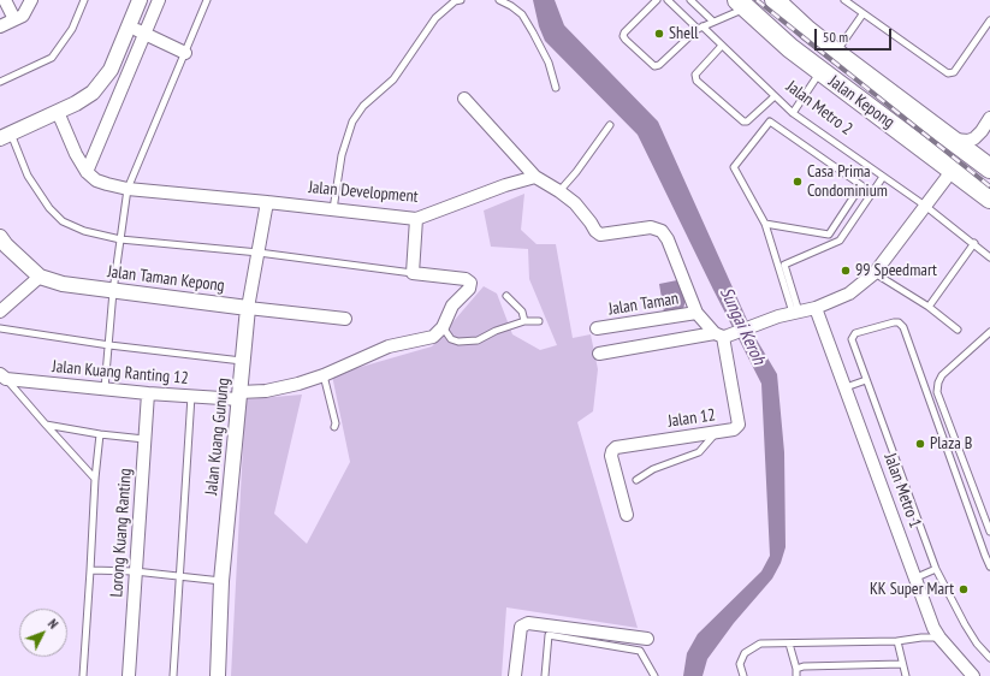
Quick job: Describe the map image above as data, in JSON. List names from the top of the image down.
{
  "streets": {
    "main road": ["Jalan Kepong"],
    "street": [
      "Jalan Development",
      "Jalan Taman Kepong",
      "Jalan Taman",
      "Jalan Kuang Ranting 12",
      "Jalan 12",
      "Jalan Kuang Gunung",
      "Jalan Metro 1",
      "Lorong Kuang Ranting"
    ],
    "lane": ["Jalan Metro 2"]
  },
  "crossings": [
    ["Jalan Development", "Jalan Kuang Gunung"],
    ["Jalan Taman Kepong", "Jalan Kuang Gunung"],
    ["Jalan Kuang Ranting 12", "Jalan Kuang Gunung"],
    ["Jalan Kuang Ranting 12", "Lorong Kuang Ranting"]
  ],
  "water": ["Sungai Keroh"],
  "places": [
    "Shell",
    "Casa Prima Condominium",
    "99 Speedmart",
    "Plaza B",
    "KK Super Mart"
  ],
  "scale_bar": "50 m",
  "north": "top right"
}
